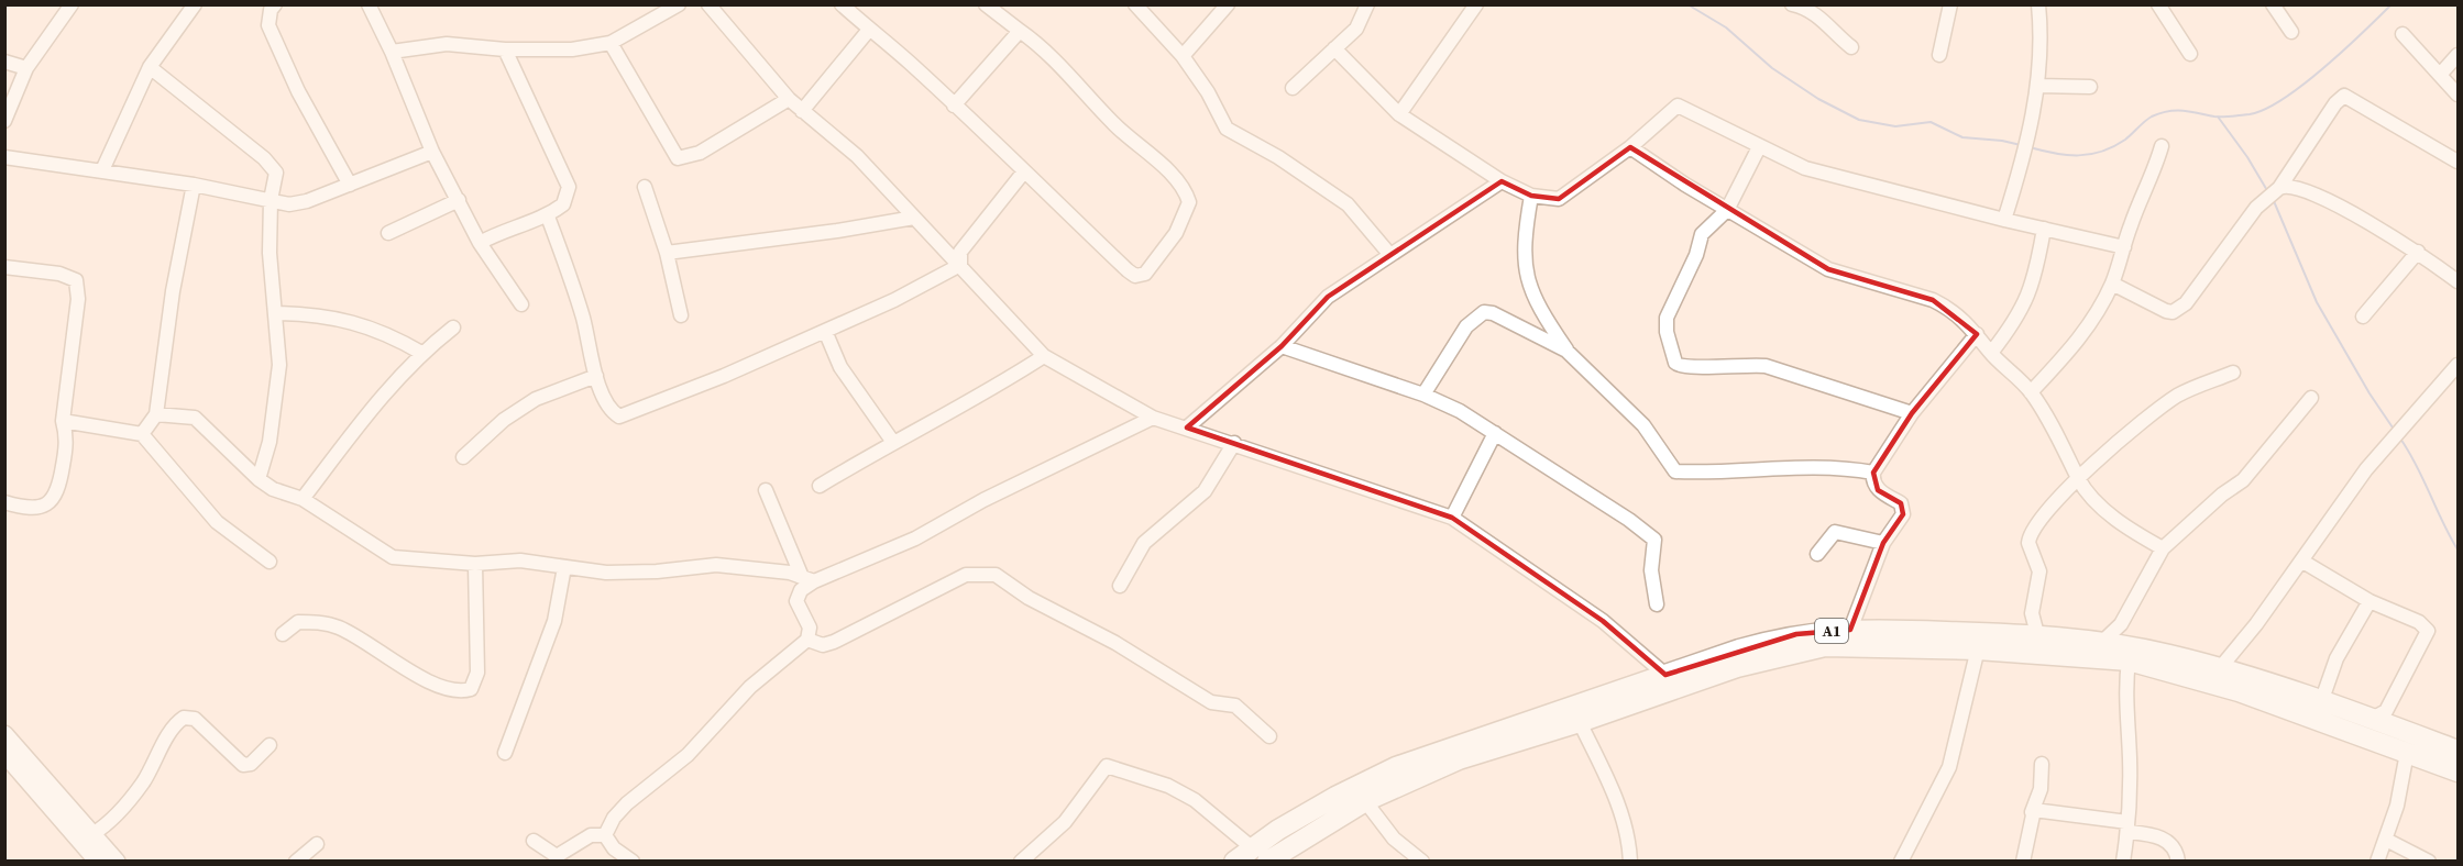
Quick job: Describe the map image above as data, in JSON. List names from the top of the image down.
{
  "streets": {
    "highway": ["A1"]
  }
}
